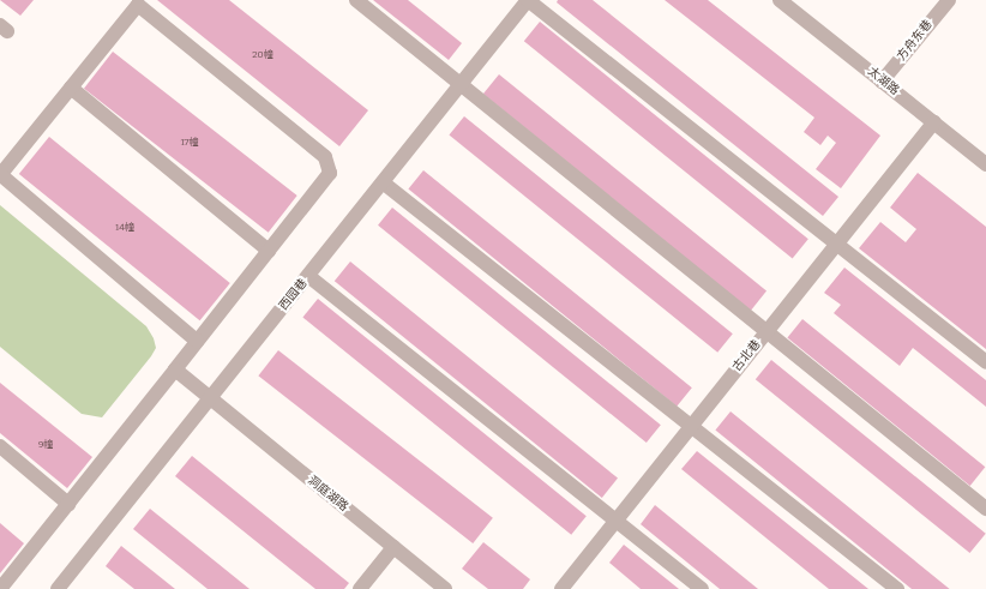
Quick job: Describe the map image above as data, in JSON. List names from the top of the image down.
{
  "streets": {
    "street": [
      "方舟东巷",
      "太湖路",
      "西园巷",
      "古北巷",
      "洞庭湖路"
    ]
  },
  "crossings": [
    ["方舟东巷", "太湖路"],
    ["太湖路", "古北巷"],
    ["西园巷", "洞庭湖路"]
  ],
  "house_numbers": [
    "20幢",
    "17幢",
    "14幢",
    "9幢"
  ]
}
